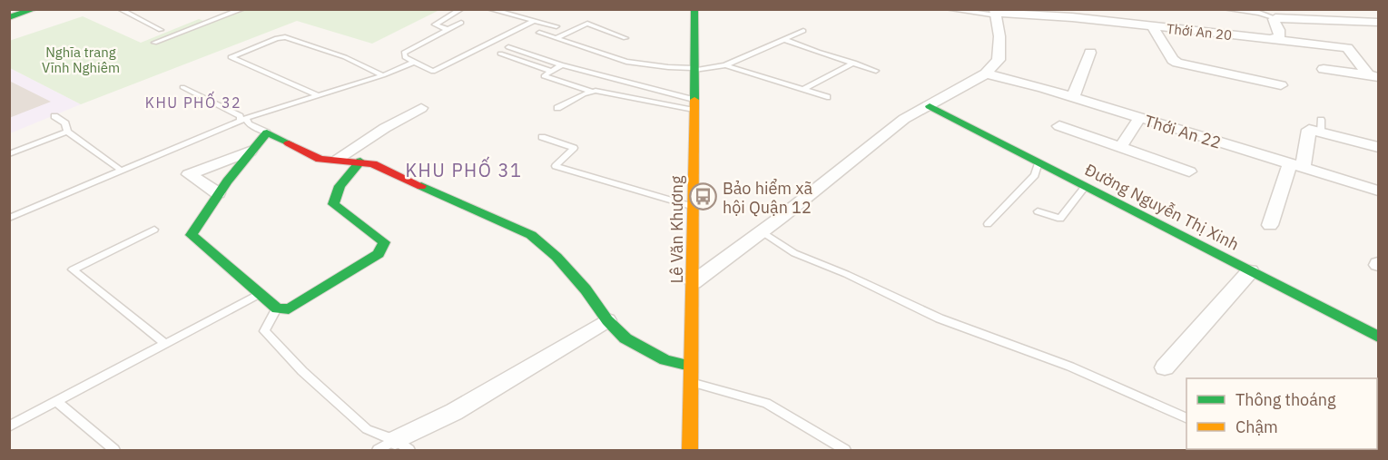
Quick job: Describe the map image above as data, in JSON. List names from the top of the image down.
{
  "streets": {
    "street": [
      "Thới An 20",
      "Thới An 22",
      "Đường Nguyễn Thị Xinh",
      "Lê Văn Khương"
    ]
  },
  "districts": ["KHU PHỐ 32", "KHU PHỐ 31"],
  "parks": ["Nghĩa trang Vĩnh Nghiêm"],
  "places": {
    "bus stop": ["Bảo hiểm xã hội Quận 12"]
  },
  "legend": ["Thông thoáng", "Chậm"]
}
